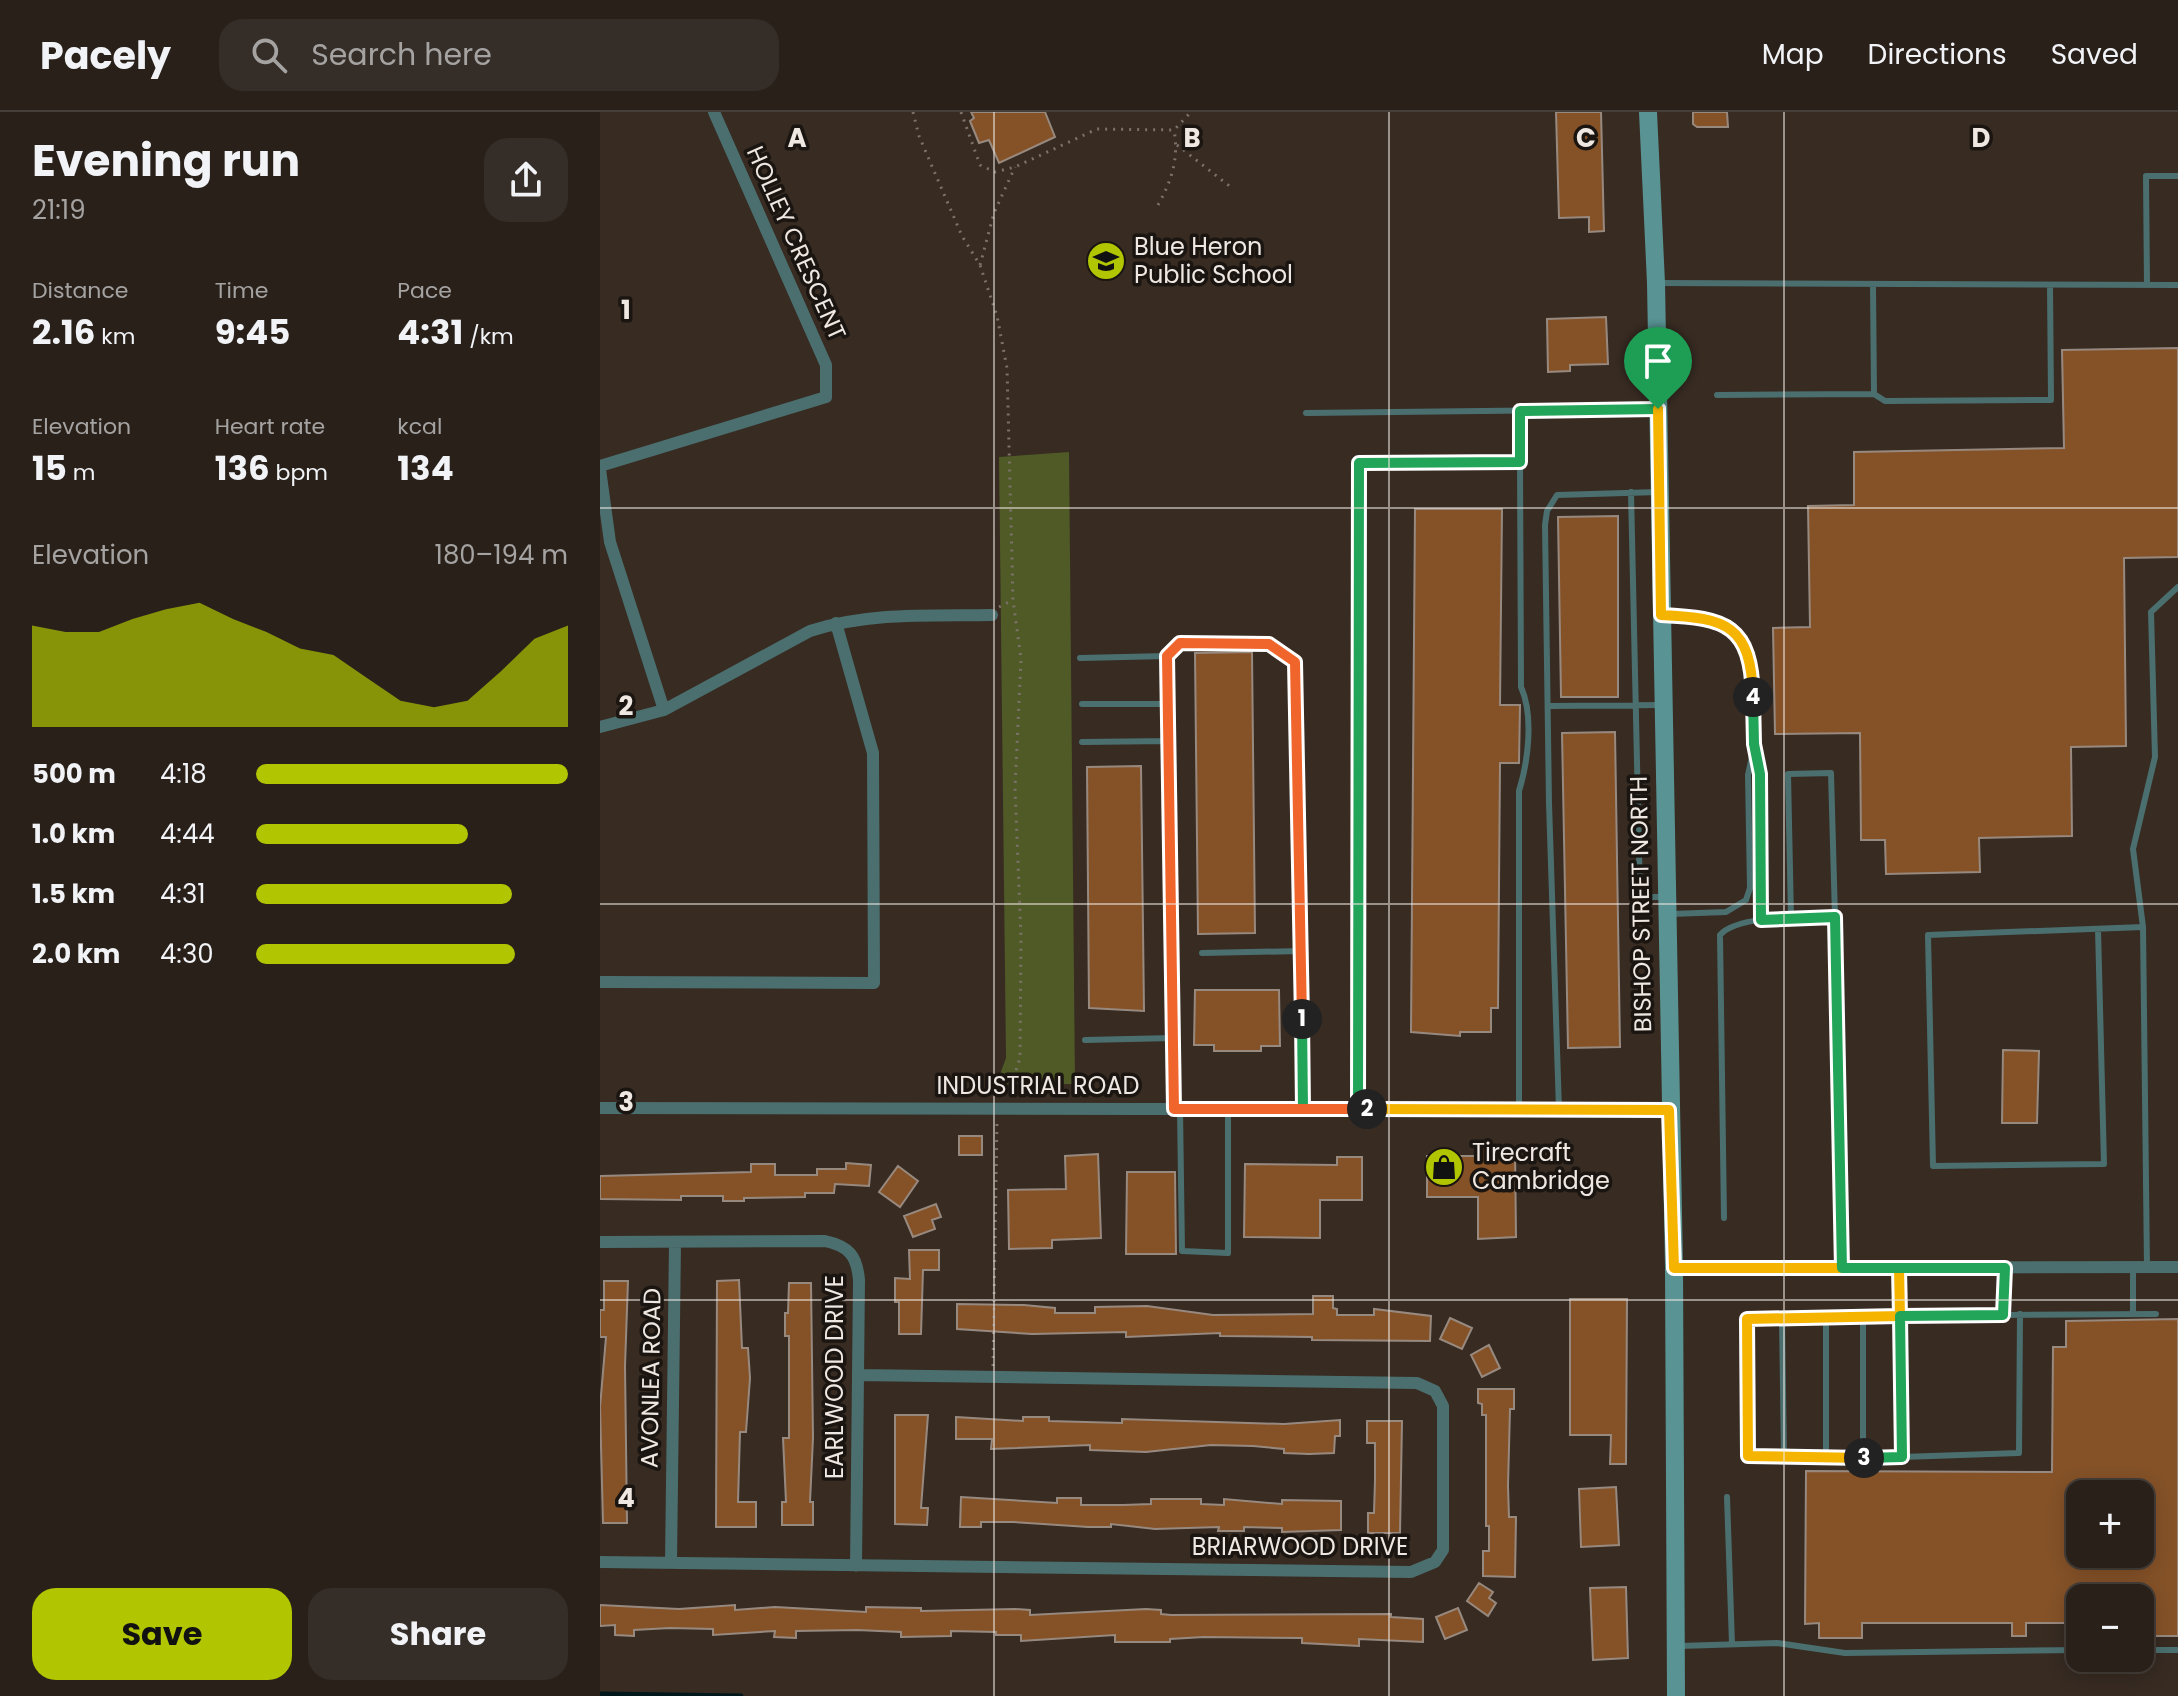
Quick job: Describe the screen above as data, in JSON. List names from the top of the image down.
{
  "streets": {
    "main road": ["BISHOP STREET NORTH"],
    "street": [
      "HOLLEY CRESCENT",
      "INDUSTRIAL ROAD",
      "EARLWOOD DRIVE",
      "AVONLEA ROAD",
      "BRIARWOOD DRIVE"
    ]
  },
  "crossings": [
    ["BISHOP STREET NORTH", "INDUSTRIAL ROAD"],
    ["EARLWOOD DRIVE", "AVONLEA ROAD"],
    ["EARLWOOD DRIVE", "BRIARWOOD DRIVE"],
    ["AVONLEA ROAD", "BRIARWOOD DRIVE"]
  ],
  "places": {
    "school or university": ["Blue Heron Public School"],
    "shop": ["Tirecraft Cambridge"]
  },
  "page": {
    "header": "Pacely",
    "search": "Search here",
    "nav": ["Map", "Directions", "Saved"],
    "heading": ["Evening run", "21:19"],
    "stats": [
      ["Distance", "2.16 km"],
      ["Time", "9:45"],
      ["Pace", "4:31 /km"],
      ["Elevation", "15 m"],
      ["Heart rate", "136 bpm"],
      ["kcal", "134"]
    ],
    "chart": ["Elevation", "180–194 m"],
    "pins": [
      "4",
      "1",
      "2",
      "3"
    ],
    "list": [
      {
        "name": "500 m",
        "note": "4:18"
      },
      {
        "name": "1.0 km",
        "note": "4:44"
      },
      {
        "name": "1.5 km",
        "note": "4:31"
      },
      {
        "name": "2.0 km",
        "note": "4:30"
      }
    ],
    "map_buttons": ["+", "−"],
    "buttons": ["Save", "Share"]
  },
  "grid": {
    "columns": [
      "A",
      "B",
      "C",
      "D"
    ],
    "rows": [
      "1",
      "2",
      "3",
      "4"
    ]
  }
}
